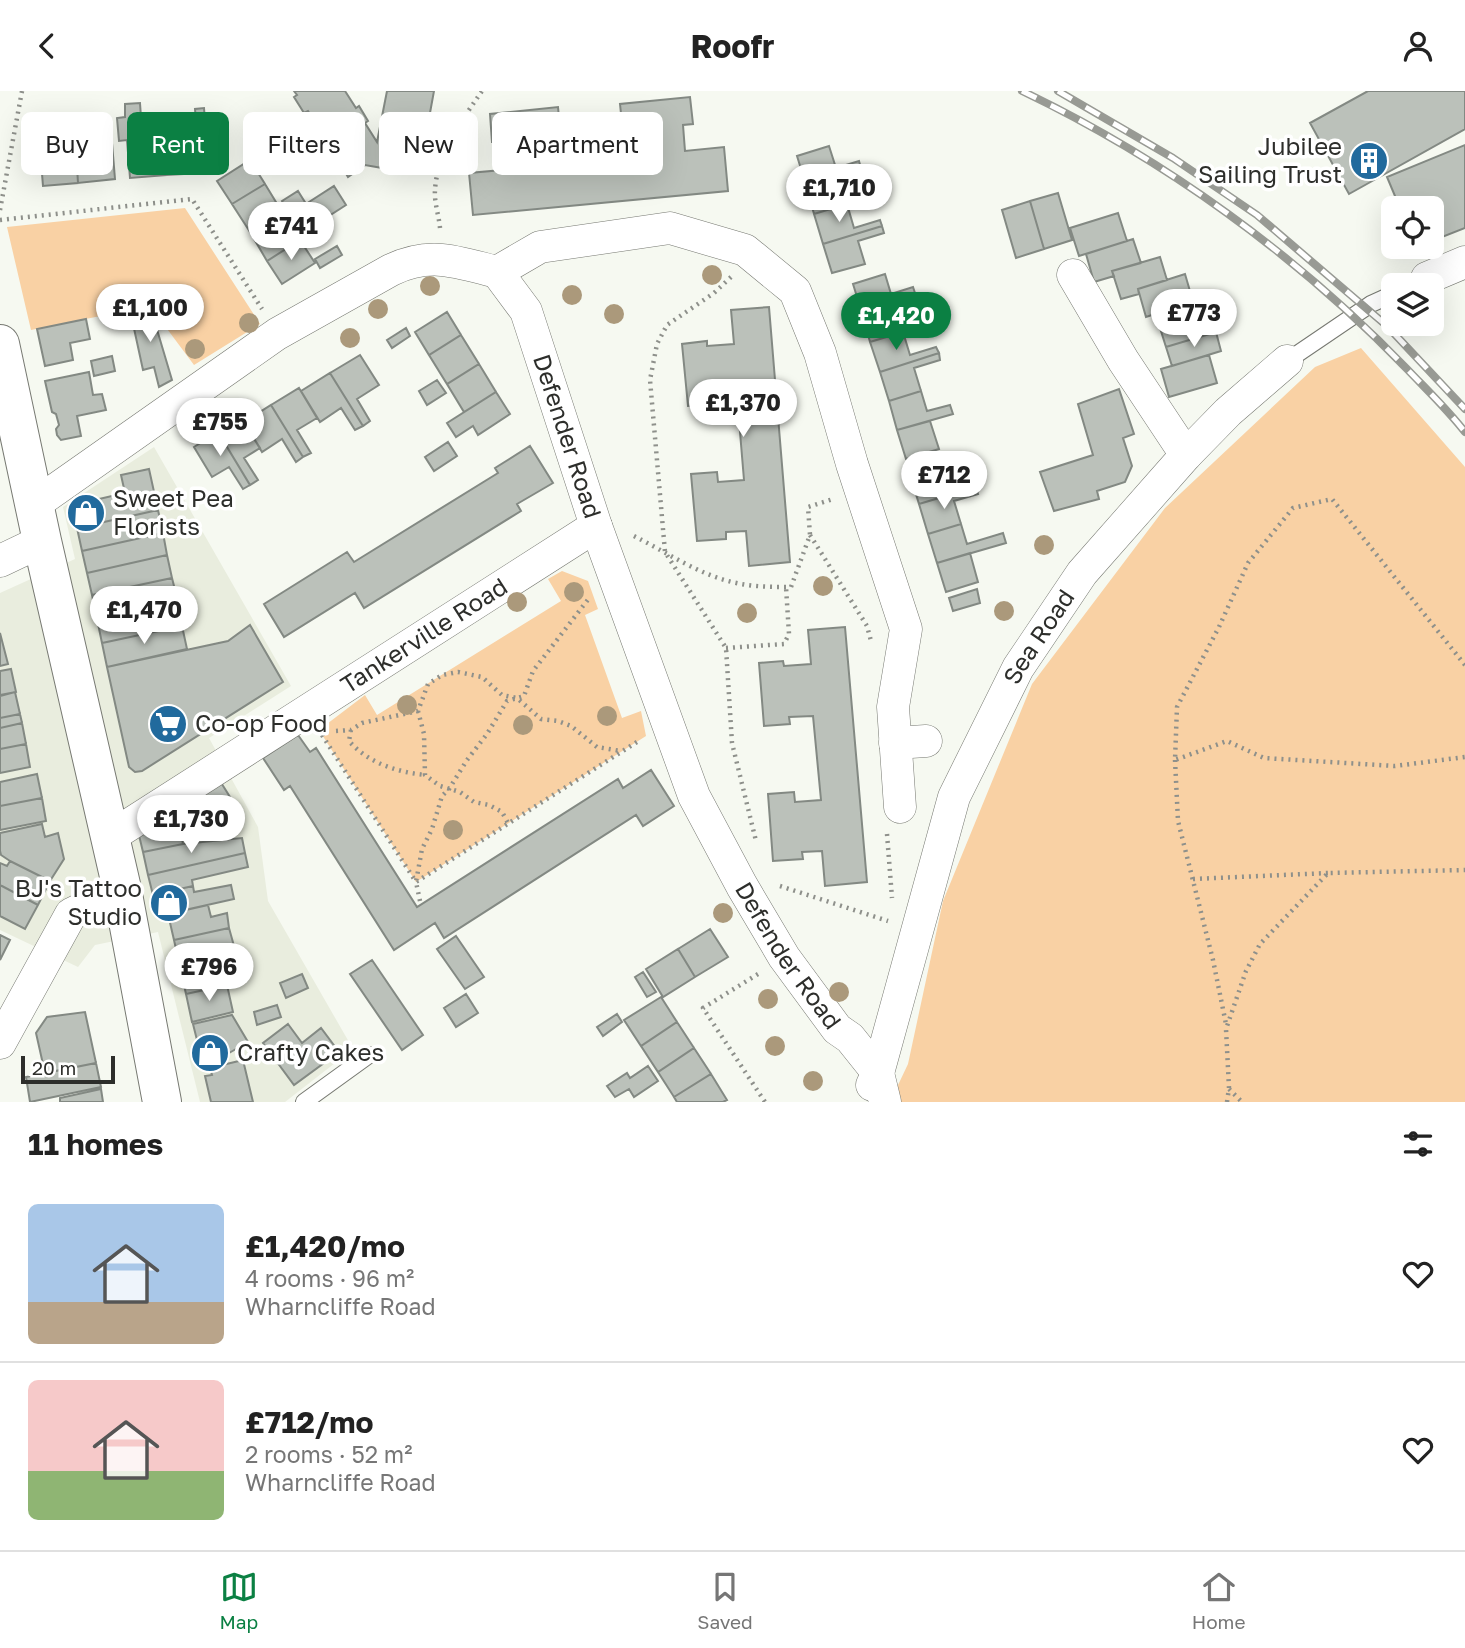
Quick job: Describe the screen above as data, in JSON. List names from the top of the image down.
{
  "streets": {
    "street": ["Defender Road", "Tankerville Road", "Sea Road"]
  },
  "crossings": [
    ["Defender Road", "Tankerville Road"],
    ["Defender Road", "Sea Road"]
  ],
  "places": {
    "building": ["Jubilee Sailing Trust"],
    "shop": ["Sweet Pea Florists", "BJ's Tattoo Studio", "Crafty Cakes"],
    "supermarket": ["Co-op Food"]
  },
  "scale_bar": "20 m",
  "page": {
    "header": "Roofr",
    "chip": [
      "Buy",
      "Rent",
      "Filters",
      "New",
      "Apartment"
    ],
    "price": [
      "£1,710",
      "£741",
      "£1,100",
      "£773",
      "£1,420",
      "£1,370",
      "£755",
      "£712",
      "£1,470",
      "£1,730",
      "£796"
    ],
    "scale": "20 m",
    "heading": "11 homes",
    "list": [
      {
        "name": "£1,420/mo",
        "note": "4 rooms · 96 m² · Wharncliffe Road"
      },
      {
        "name": "£712/mo",
        "note": "2 rooms · 52 m² · Wharncliffe Road"
      }
    ],
    "tabs": ["Map", "Saved", "Home"]
  }
}
